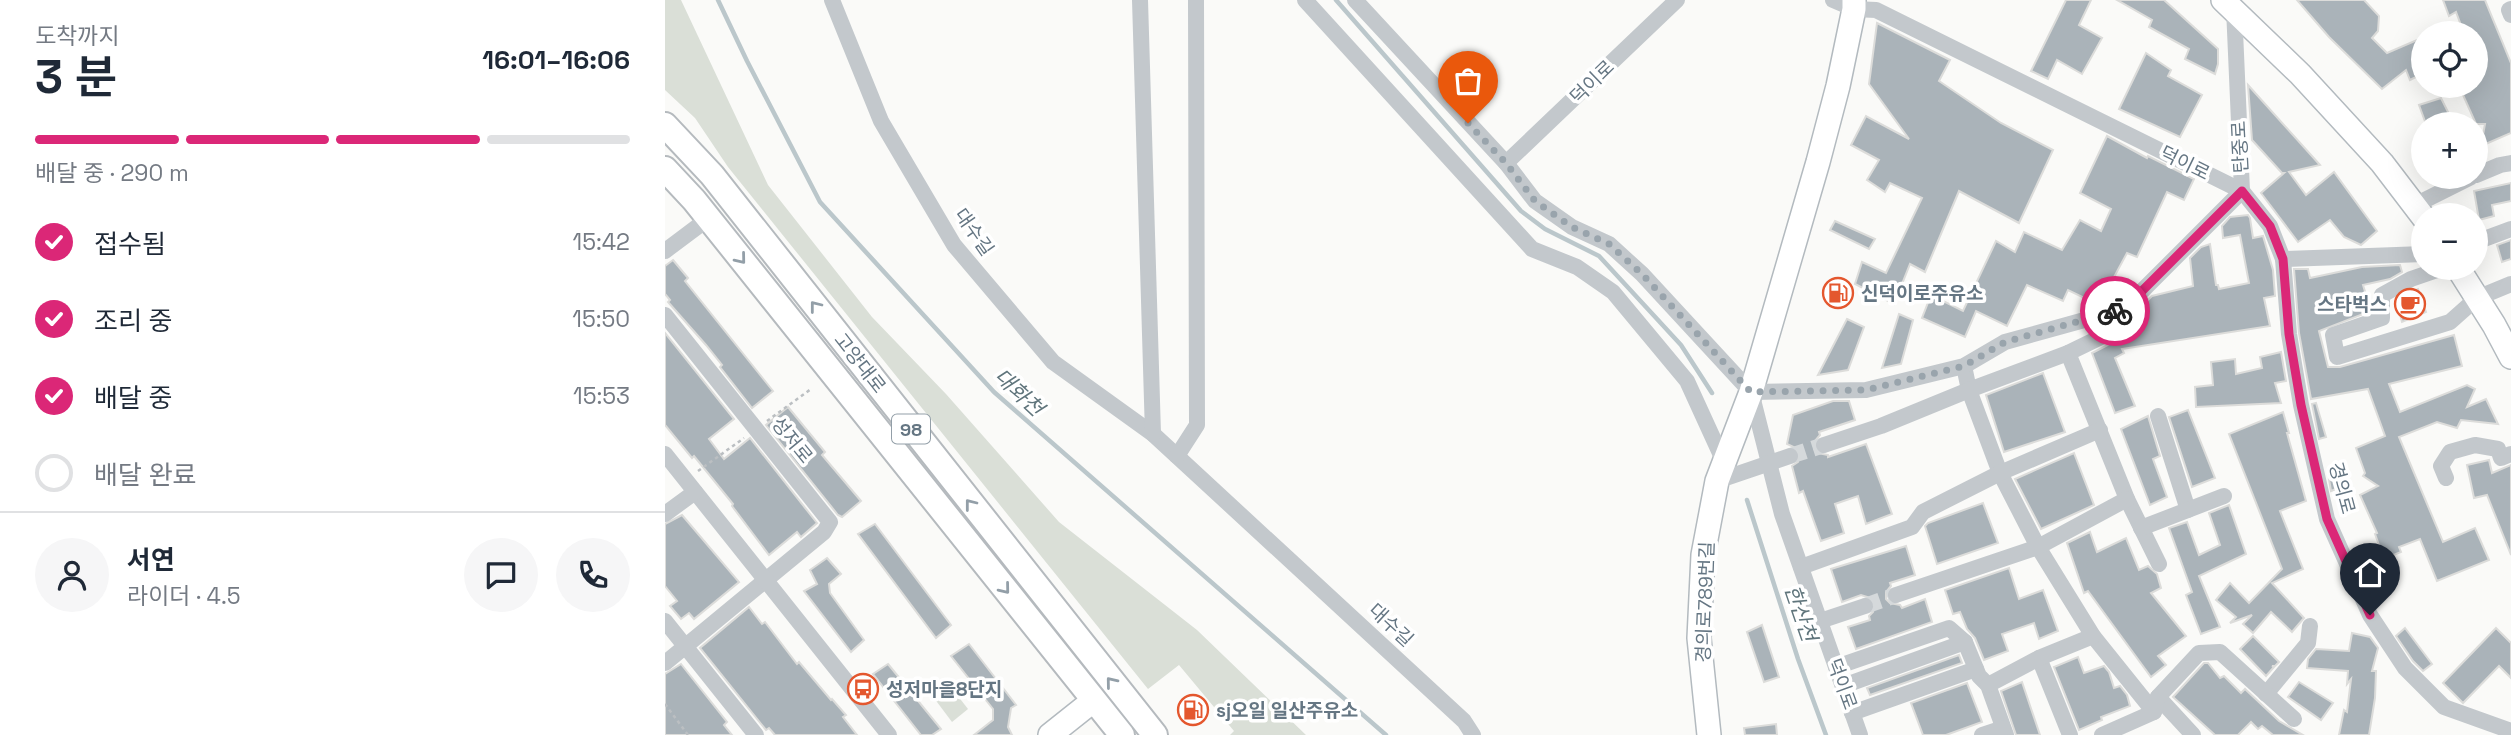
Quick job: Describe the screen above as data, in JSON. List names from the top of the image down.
{
  "streets": {
    "main road": [
      "덕이로",
      "탄중로",
      "고양대로",
      "98",
      "경의로789번길"
    ],
    "street": ["대수길", "성저로", "경의로"]
  },
  "crossings": [
    ["덕이로", "탄중로"],
    ["덕이로", "경의로789번길"],
    ["탄중로", "경의로"]
  ],
  "water": ["대화천", "한산천"],
  "places": {
    "fuel station": ["신덕이로주유소", "sj오일 일산주유소"],
    "cafe": ["스타벅스"],
    "bus stop": ["성저마을8단지"]
  },
  "page": {
    "heading": ["3 분", "도착까지", "16:01–16:06"],
    "panel": ["서연", "라이더 · 4.5"],
    "map_buttons": ["+", "−"],
    "bar": "배달 중 · 290 m",
    "list": [
      ["접수됨", "15:42"],
      ["조리 중", "15:50"],
      ["배달 중", "15:53"],
      "배달 완료"
    ]
  }
}
